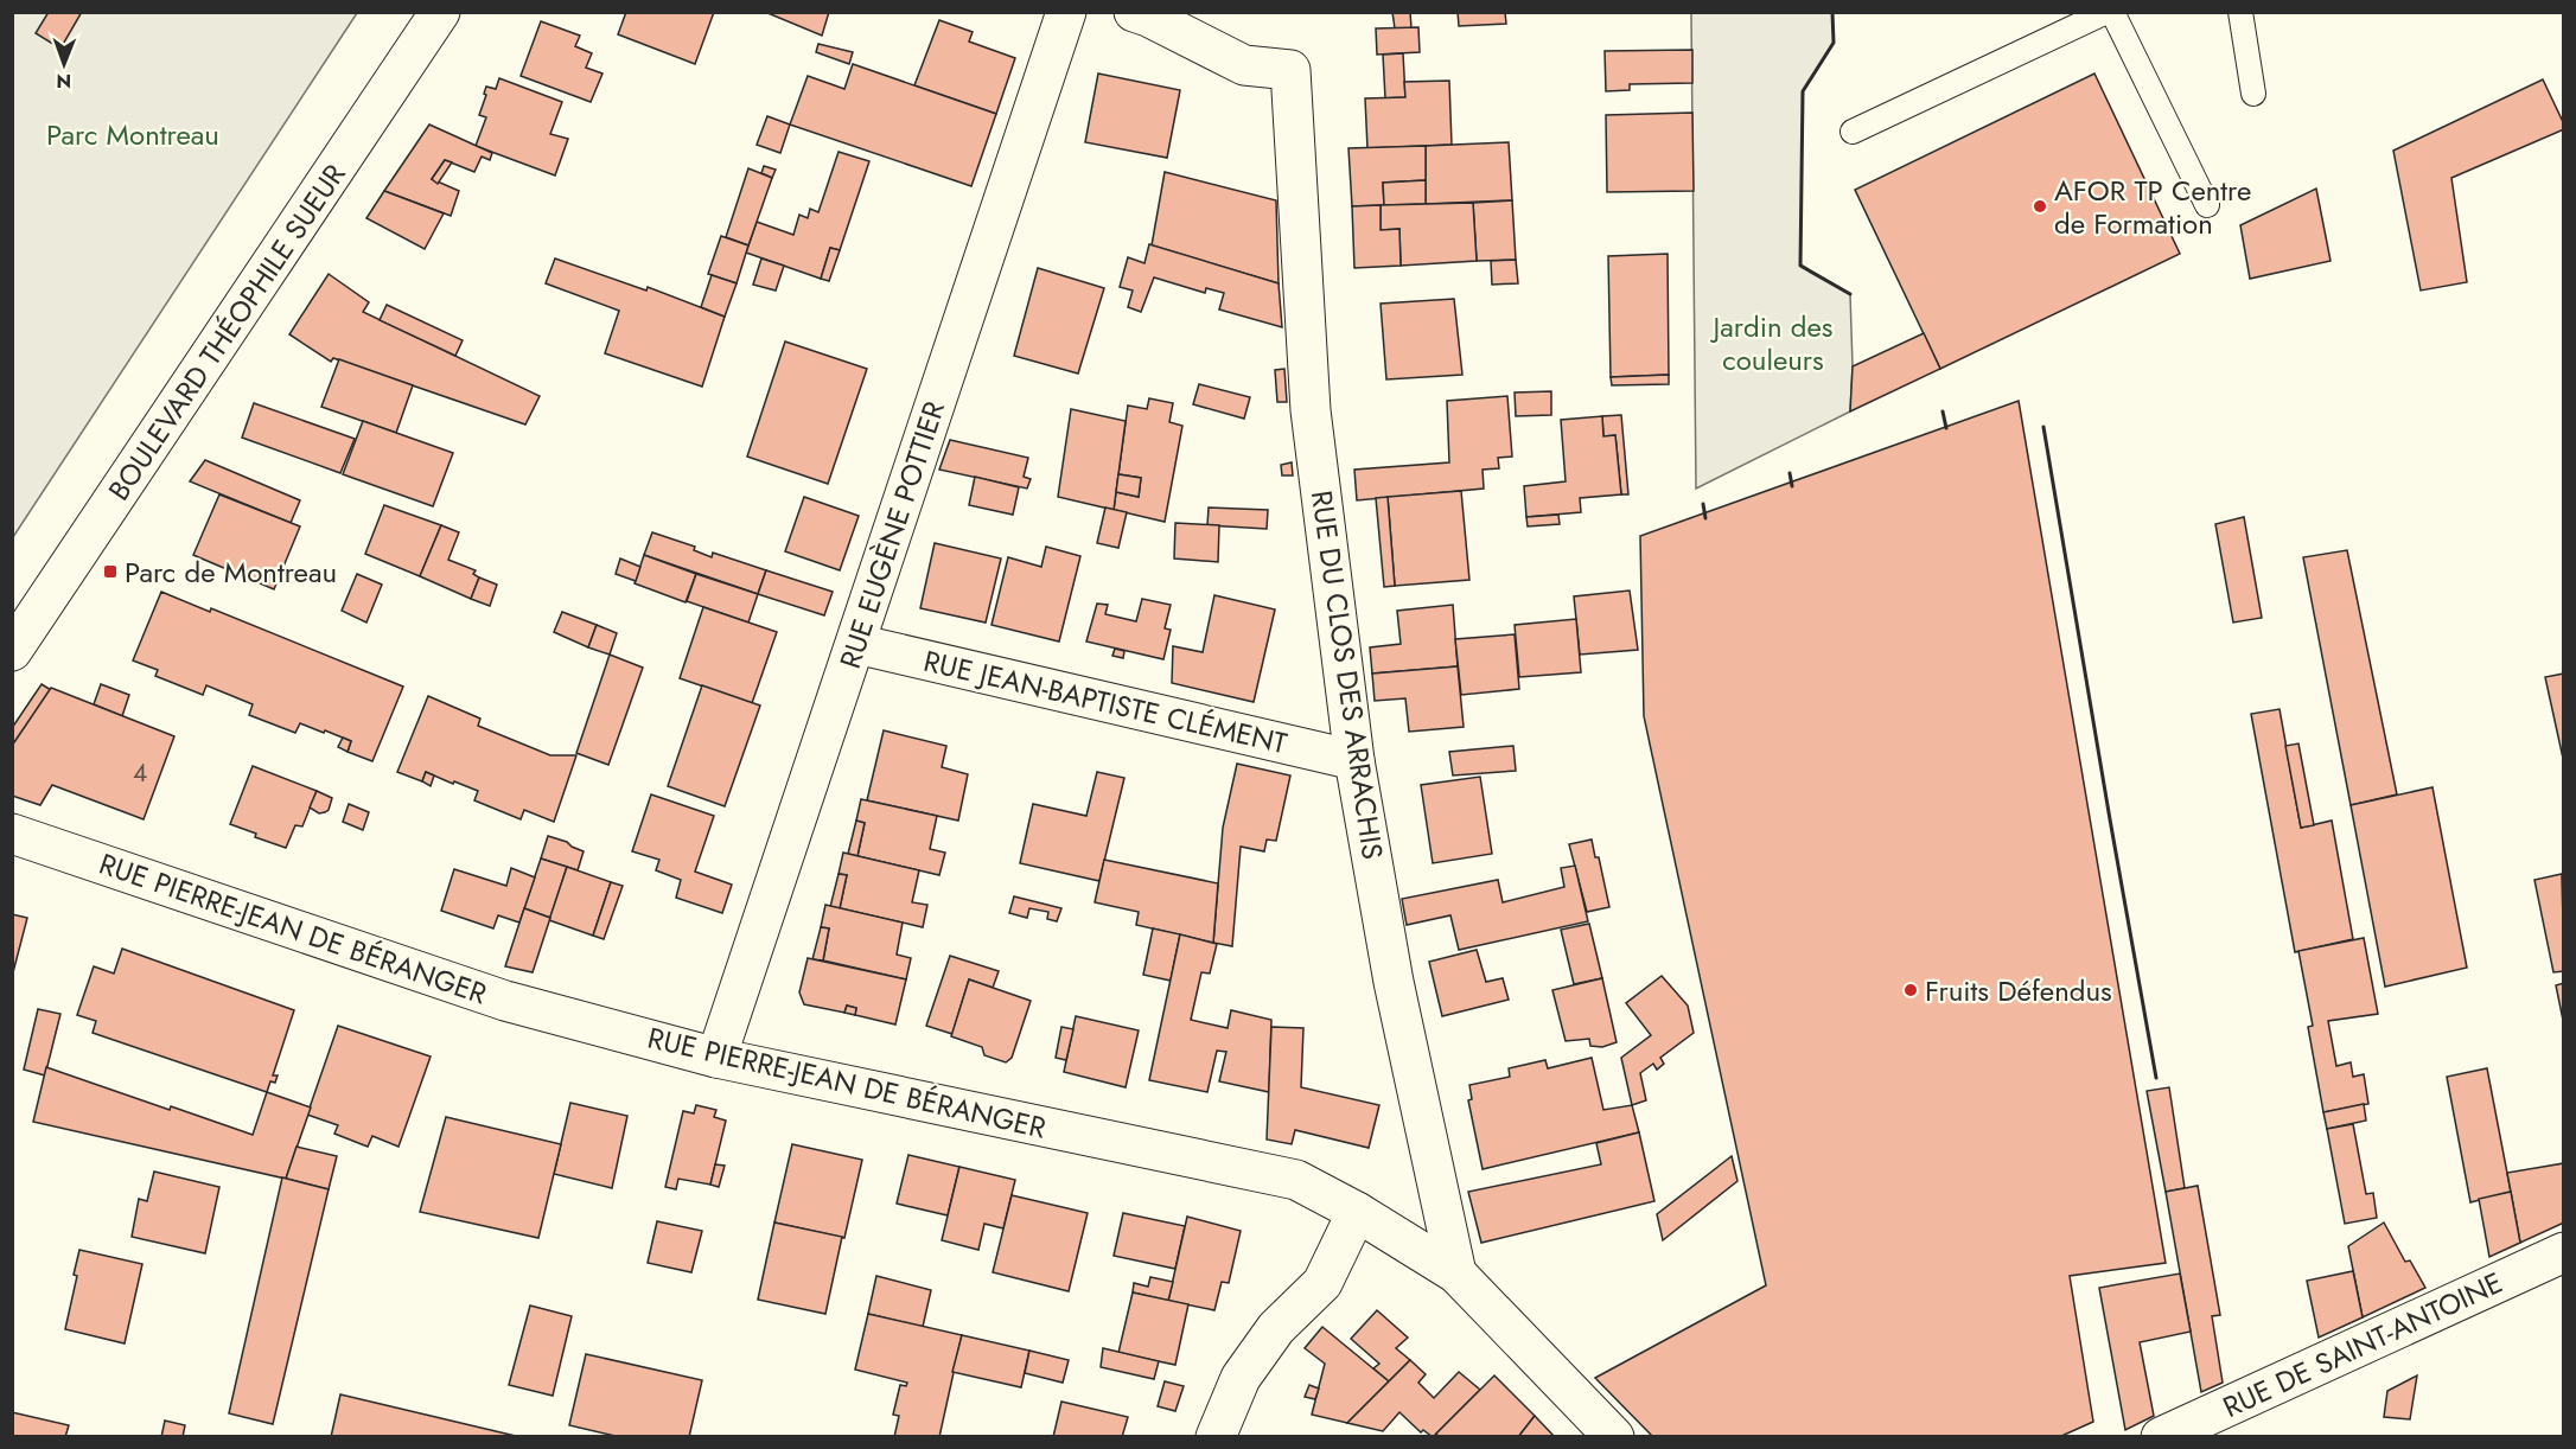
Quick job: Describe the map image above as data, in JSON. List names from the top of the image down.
{
  "streets": {
    "street": [
      "BOULEVARD THÉOPHILE SUEUR",
      "RUE EUGÈNE POTTIER",
      "RUE DU CLOS DES ARRACHIS",
      "RUE JEAN-BAPTISTE CLÉMENT",
      "RUE PIERRE-JEAN DE BÉRANGER",
      "RUE DE SAINT-ANTOINE"
    ]
  },
  "crossings": [
    ["RUE EUGÈNE POTTIER", "RUE JEAN-BAPTISTE CLÉMENT"],
    ["RUE EUGÈNE POTTIER", "RUE PIERRE-JEAN DE BÉRANGER"],
    ["RUE DU CLOS DES ARRACHIS", "RUE JEAN-BAPTISTE CLÉMENT"],
    ["RUE DU CLOS DES ARRACHIS", "RUE PIERRE-JEAN DE BÉRANGER"]
  ],
  "parks": ["Parc Montreau", "Jardin des couleurs"],
  "places": {
    "other": ["AFOR TP Centre de Formation", "Fruits Défendus"],
    "transit": ["Parc de Montreau"]
  },
  "house_numbers": ["4"],
  "north": "bottom"
}
